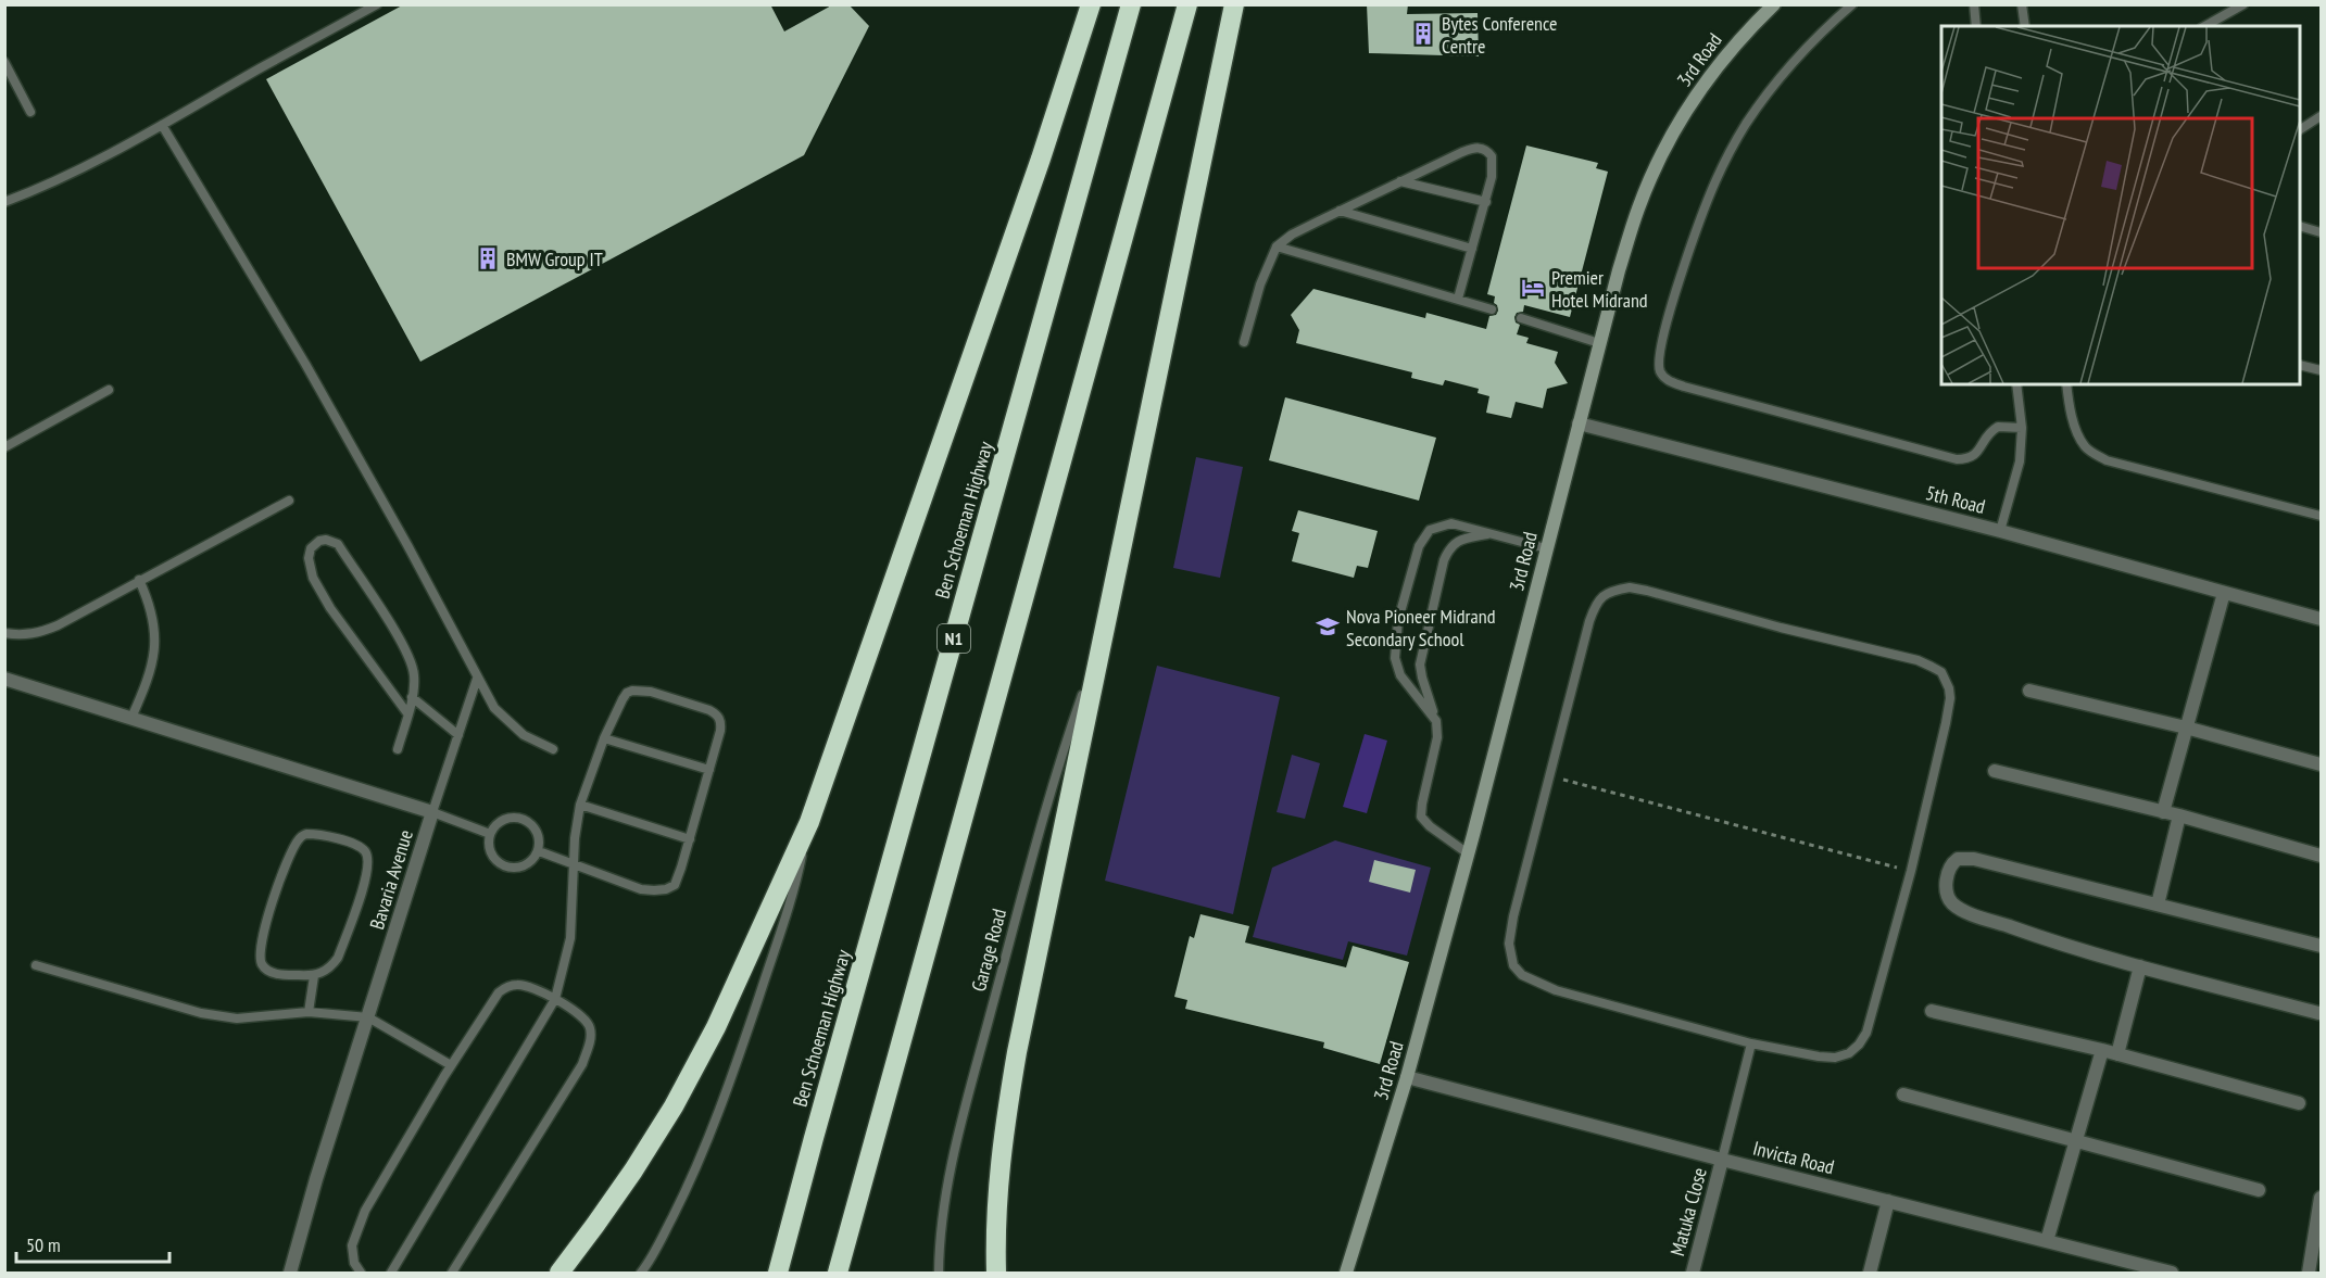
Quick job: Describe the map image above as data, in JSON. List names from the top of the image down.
{
  "streets": {
    "highway": ["Ben Schoeman Highway", "N1"],
    "street": [
      "3rd Road",
      "5th Road",
      "Bavaria Avenue",
      "Invicta Road",
      "Matuka Close"
    ],
    "lane": ["Garage Road"]
  },
  "crossings": [
    ["3rd Road", "5th Road"],
    ["3rd Road", "Invicta Road"],
    ["Invicta Road", "Matuka Close"]
  ],
  "places": {
    "building": ["Bytes Conference Centre", "BMW Group IT"],
    "hotel": ["Premier Hotel Midrand"],
    "school or university": ["Nova Pioneer Midrand Secondary School"]
  },
  "scale_bar": "50 m"
}
